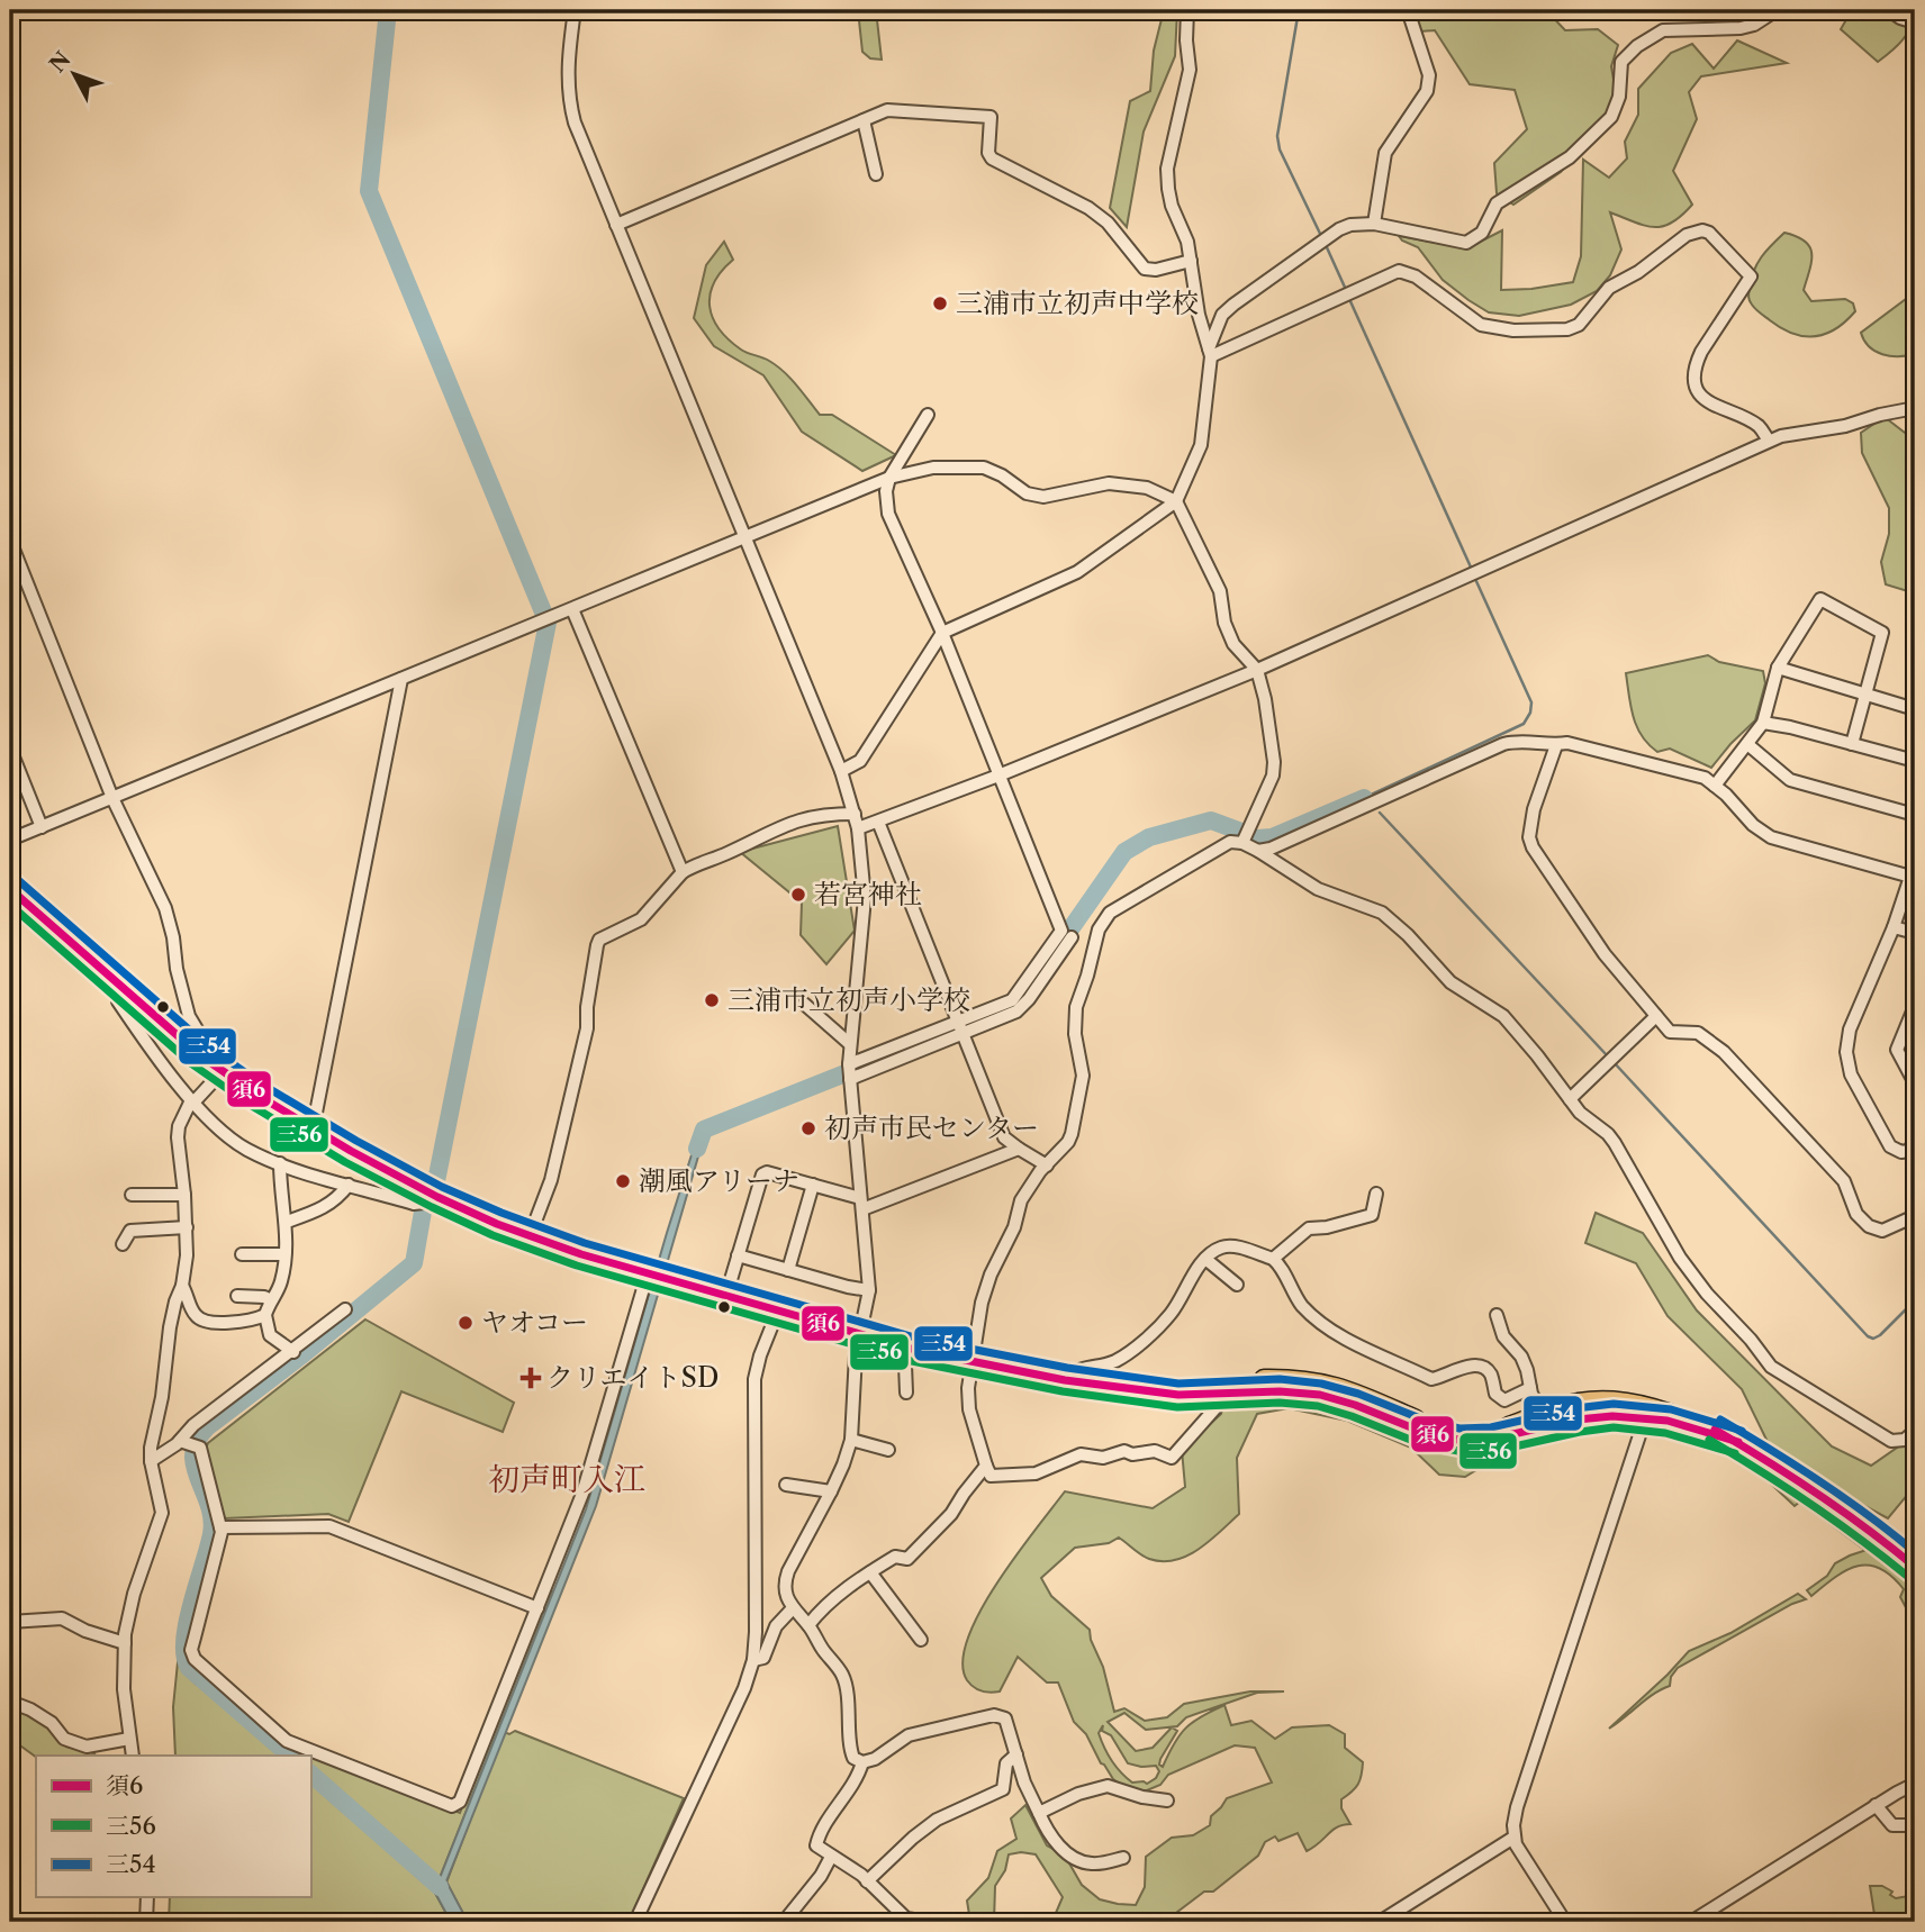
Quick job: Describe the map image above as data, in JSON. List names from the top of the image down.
{
  "districts": ["初声町入江"],
  "places": {
    "other": [
      "三浦市立初声中学校",
      "若宮神社",
      "三浦市立初声小学校",
      "初声市民センター",
      "潮風アリーナ",
      "ヤオコー"
    ],
    "health": ["クリエイトSD"]
  },
  "lines": ["transit line 三54", "transit line 須6", "transit line 三56"],
  "legend": ["須6", "三56", "三54"],
  "north": "top left"
}
